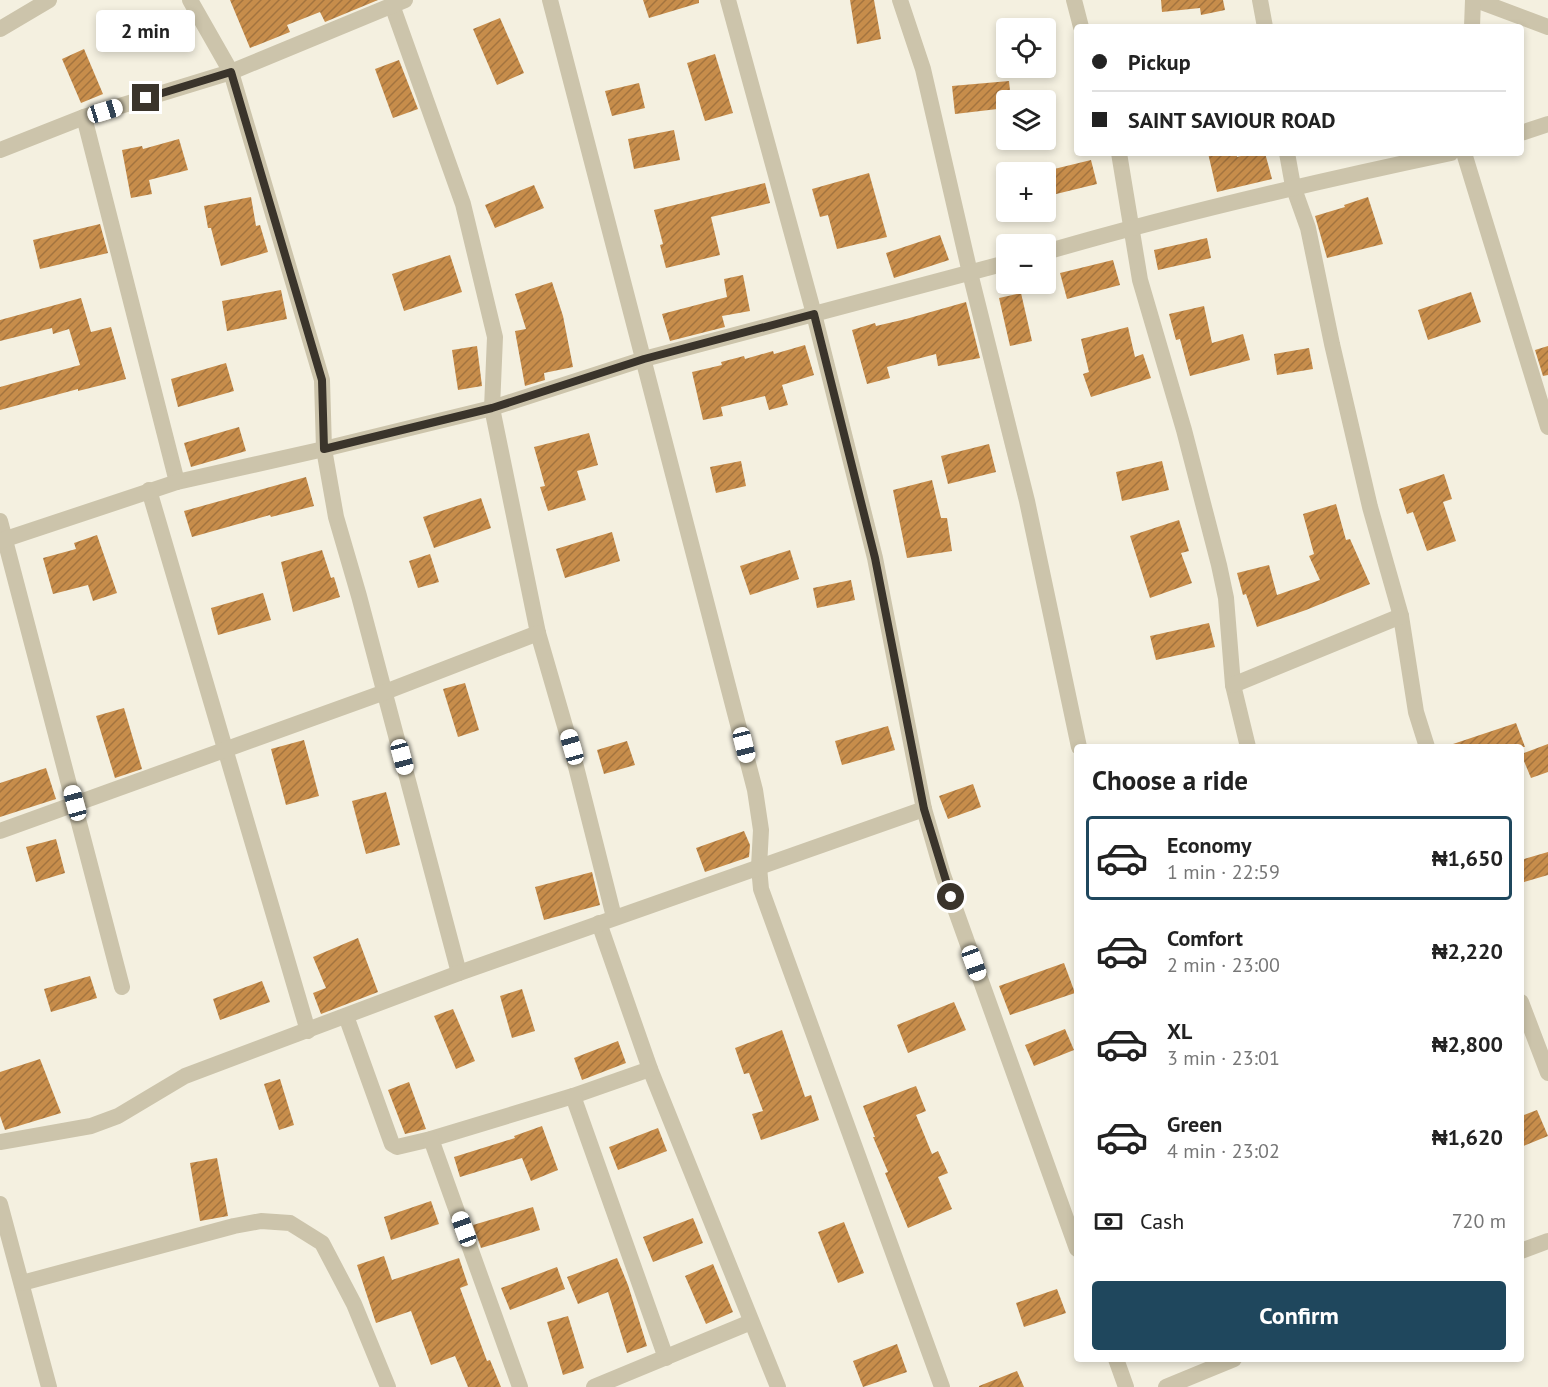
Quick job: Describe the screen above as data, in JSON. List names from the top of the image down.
{
  "page": {
    "bubble": "2 min",
    "map_buttons": ["+", "−"],
    "banner": ["Pickup", "SAINT SAVIOUR ROAD"],
    "heading": "Choose a ride",
    "list": [
      {
        "name": "Economy",
        "note": "1 min · 22:59",
        "value": "₦1,650"
      },
      {
        "name": "Comfort",
        "note": "2 min · 23:00",
        "value": "₦2,220"
      },
      {
        "name": "XL",
        "note": "3 min · 23:01",
        "value": "₦2,800"
      },
      {
        "name": "Green",
        "note": "4 min · 23:02",
        "value": "₦1,620"
      }
    ],
    "pay": ["Cash", "720 m"],
    "buttons": "Confirm"
  }
}
